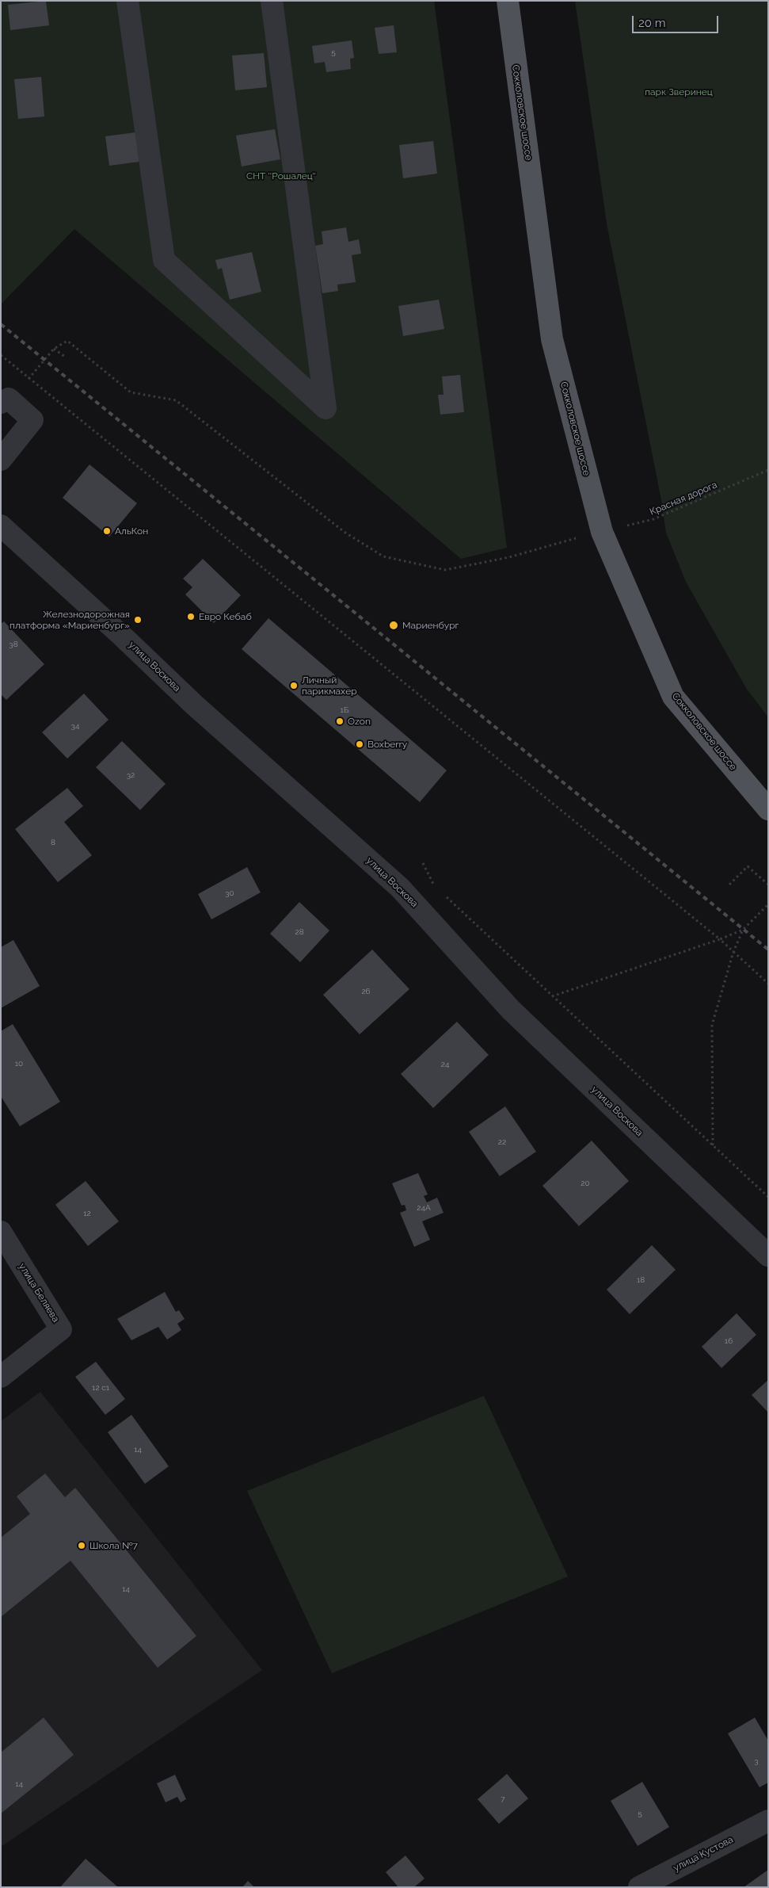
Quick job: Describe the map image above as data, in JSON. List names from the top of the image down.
{
  "streets": {
    "main road": ["Сокколовское шоссе"],
    "street": ["улица Воскова", "улица Беляева", "улица Кустова"],
    "path": ["Красная дорога"]
  },
  "crossings": [
    ["Сокколовское шоссе", "Красная дорога"]
  ],
  "parks": ["парк Зверинец", "СНТ ''Рошалец''"],
  "places": [
    "АльКон",
    "Евро Кебаб",
    "Железнодорожная платформа «Мариенбург»",
    "Мариенбург",
    "Личный парикмахер",
    "Ozon",
    "Boxberry",
    "Школа №7"
  ],
  "house_numbers": [
    "5",
    "38",
    "1Б",
    "34",
    "32",
    "8",
    "30",
    "28",
    "26",
    "10",
    "24",
    "22",
    "20",
    "24А",
    "12",
    "18",
    "16",
    "12 с1",
    "14",
    "14",
    "3",
    "14",
    "7",
    "5"
  ],
  "scale_bar": "20 m"
}
